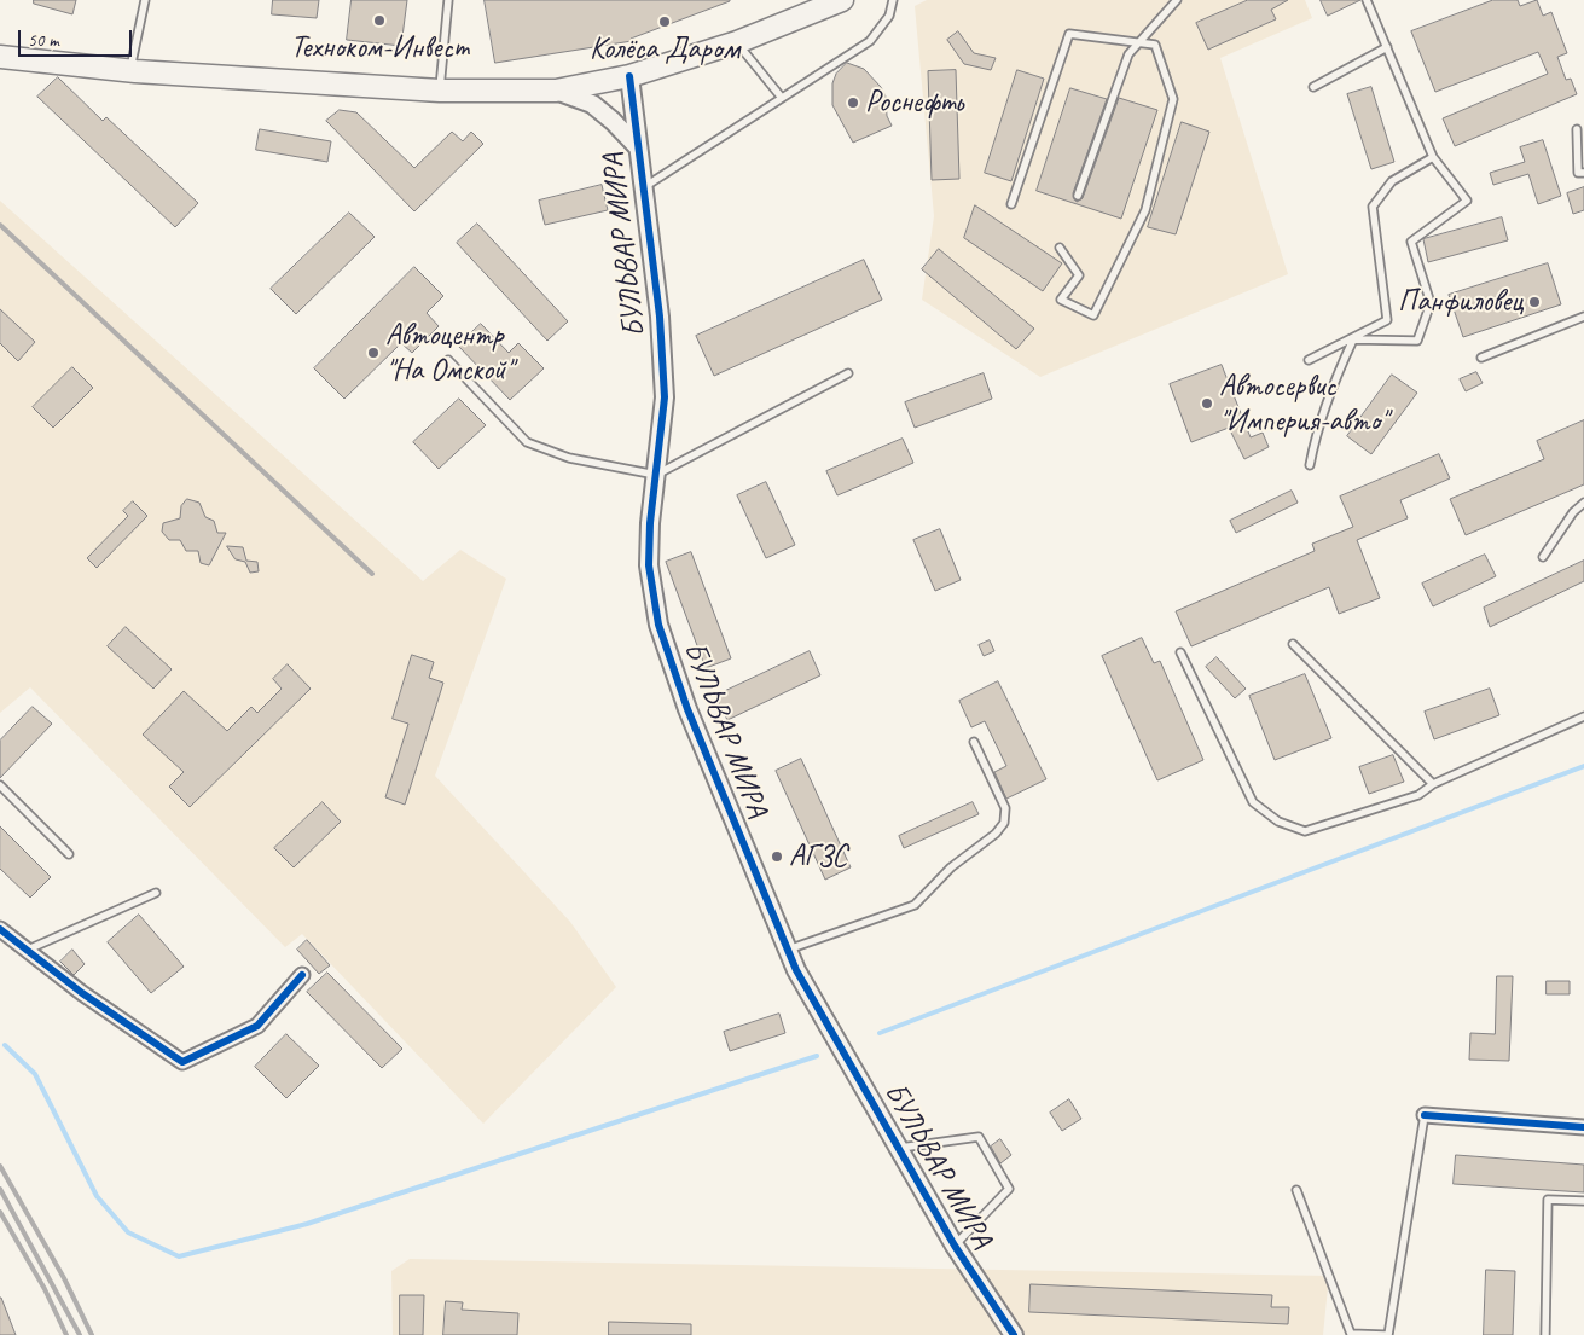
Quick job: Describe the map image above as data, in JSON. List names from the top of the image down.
{
  "streets": {
    "street": ["БУЛЬВАР МИРА"]
  },
  "places": [
    "Техноком-Инвест",
    "Колёса Даром",
    "Роснефть",
    "Панфиловец",
    "Автоцентр \"На Омской\"",
    "Автосервис \"Империя-авто\"",
    "АГЗС"
  ],
  "scale_bar": "50 m"
}
